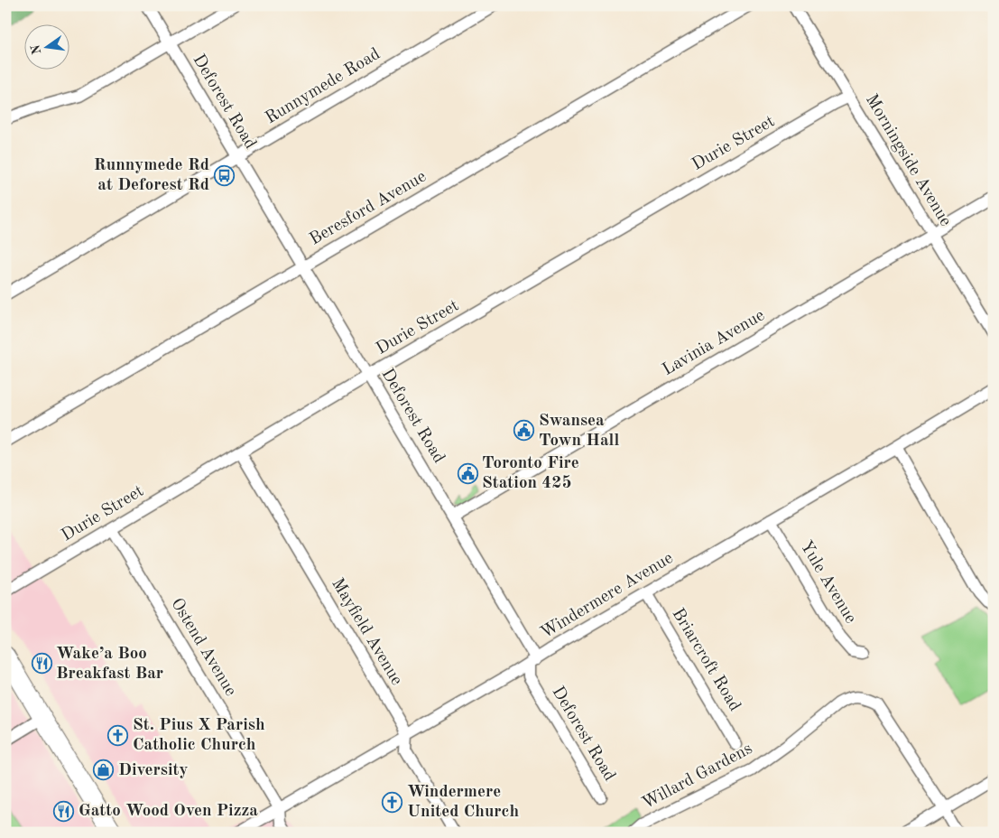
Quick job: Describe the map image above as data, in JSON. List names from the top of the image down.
{
  "streets": {
    "street": [
      "Runnymede Road",
      "Deforest Road",
      "Durie Street",
      "Morningside Avenue",
      "Beresford Avenue",
      "Lavinia Avenue",
      "Yule Avenue",
      "Windermere Avenue",
      "Mayfield Avenue",
      "Ostend Avenue",
      "Briarcroft Road",
      "Willard Gardens"
    ]
  },
  "crossings": [
    ["Runnymede Road", "Deforest Road"],
    ["Deforest Road", "Durie Street"],
    ["Deforest Road", "Beresford Avenue"],
    ["Deforest Road", "Lavinia Avenue"],
    ["Deforest Road", "Windermere Avenue"],
    ["Durie Street", "Morningside Avenue"],
    ["Durie Street", "Mayfield Avenue"],
    ["Durie Street", "Ostend Avenue"],
    ["Morningside Avenue", "Lavinia Avenue"],
    ["Yule Avenue", "Windermere Avenue"],
    ["Windermere Avenue", "Mayfield Avenue"],
    ["Windermere Avenue", "Ostend Avenue"],
    ["Windermere Avenue", "Briarcroft Road"]
  ],
  "places": {
    "bus stop": ["Runnymede Rd at Deforest Rd"],
    "public building": ["Swansea Town Hall", "Toronto Fire Station 425"],
    "restaurant": ["Wake’a Boo Breakfast Bar", "Gatto Wood Oven Pizza"],
    "church": ["St. Pius X Parish Catholic Church", "Windermere United Church"],
    "shop": ["Diversity"]
  },
  "north": "left"
}
